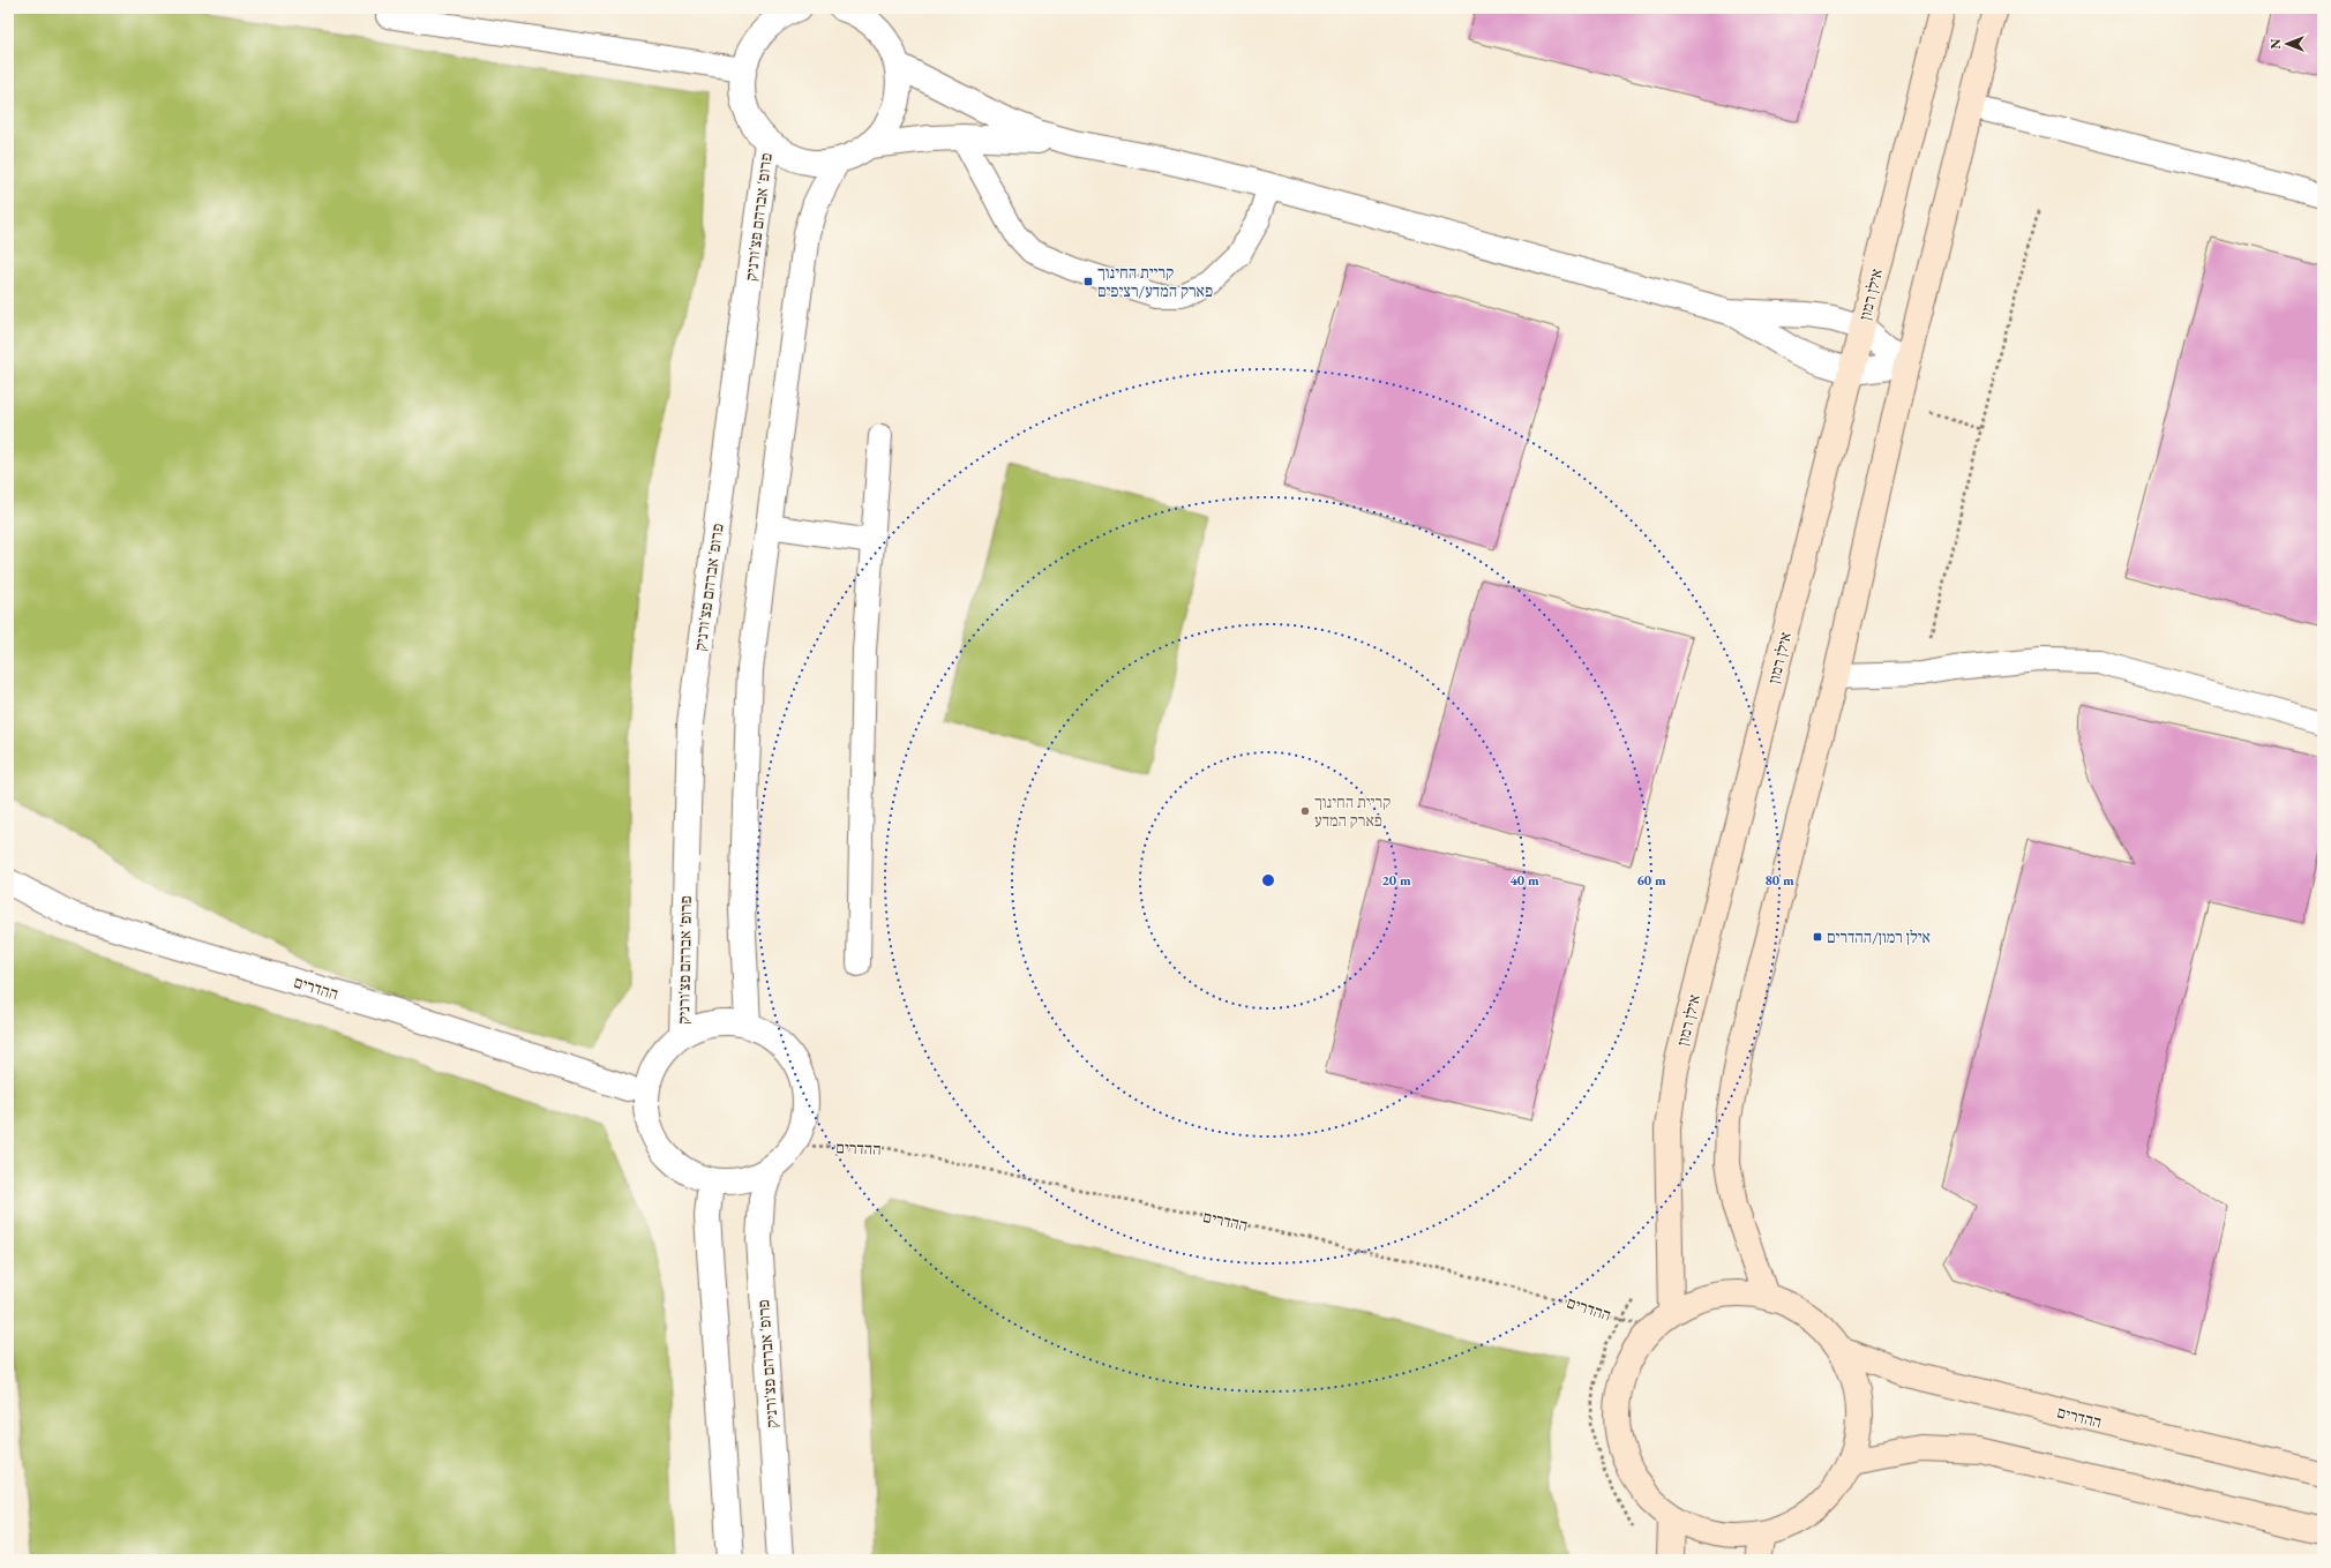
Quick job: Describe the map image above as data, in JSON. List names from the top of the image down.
{
  "streets": {
    "street": ["פרופ' אברהם פצ'ורניק", "אילן רמון", "ההדרים"]
  },
  "crossings": [
    ["פרופ' אברהם פצ'ורניק", "ההדרים"]
  ],
  "places": {
    "transit": ["קריית החינוך פארק המדע/רציפים", "אילן רמון/ההדרים"],
    "other": ["קריית החינוך פארק המדע"]
  },
  "north": "left",
  "rings": [
    "20 m",
    "40 m",
    "60 m",
    "80 m"
  ]
}
